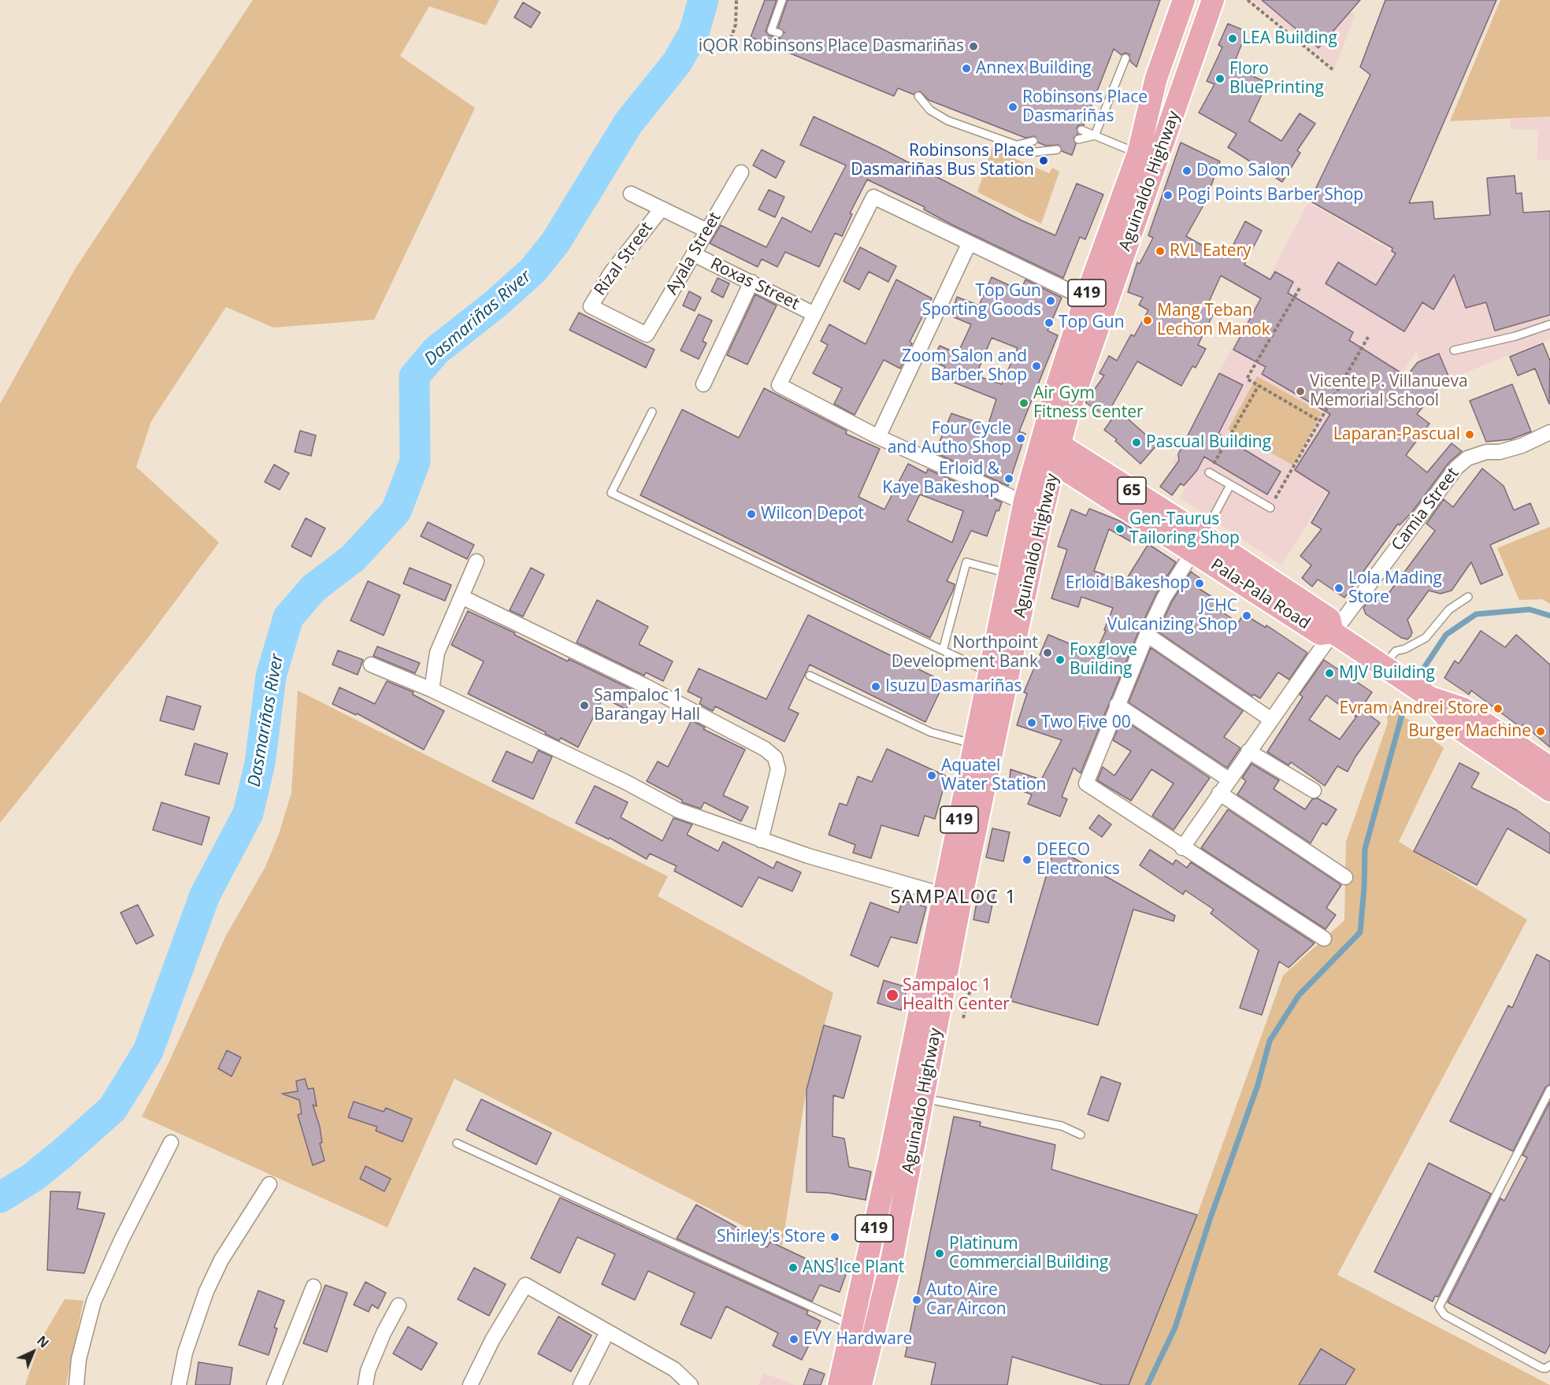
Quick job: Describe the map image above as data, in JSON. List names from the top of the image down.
{
  "streets": {
    "main road": [
      "Aguinaldo Highway",
      "419",
      "65",
      "Pala-Pala Road"
    ],
    "street": [
      "Ayala Street",
      "Rizal Street",
      "Roxas Street",
      "Camia Street"
    ]
  },
  "crossings": [
    ["Aguinaldo Highway", "Pala-Pala Road"],
    ["Ayala Street", "Rizal Street"],
    ["Ayala Street", "Roxas Street"],
    ["Camia Street", "Pala-Pala Road"]
  ],
  "districts": ["SAMPALOC 1"],
  "water": ["Dasmariñas River"],
  "places": [
    "LEA Building",
    "iQOR Robinsons Place Dasmariñas",
    "Annex Building",
    "Floro BluePrinting",
    "Robinsons Place Dasmariñas",
    "Robinsons Place Dasmariñas Bus Station",
    "Domo Salon",
    "Pogi Points Barber Shop",
    "RVL Eatery",
    "Top Gun Sporting Goods",
    "Mang Teban Lechon Manok",
    "Top Gun",
    "Zoom Salon and Barber Shop",
    "Vicente P. Villanueva Memorial School",
    "Air Gym Fitness Center",
    "Laparan-Pascual",
    "Four Cycle and Autho Shop",
    "Pascual Building",
    "Erloid & Kaye Bakeshop",
    "Wilcon Depot",
    "Gen-Taurus Tailoring Shop",
    "Erloid Bakeshop",
    "Lola Mading Store",
    "JCHC Vulcanizing Shop",
    "Northpoint Development Bank",
    "Foxglove Building",
    "MJV Building",
    "Isuzu Dasmariñas",
    "Sampaloc 1 Barangay Hall",
    "Evram Andrei Store",
    "Two Five 00",
    "Burger Machine",
    "Aquatel Water Station",
    "DEECO Electronics",
    "Sampaloc 1 Health Center",
    "Shirley's Store",
    "Platinum Commercial Building",
    "ANS Ice Plant",
    "Auto Aire Car Aircon",
    "EVY Hardware"
  ],
  "north": "top right"
}
